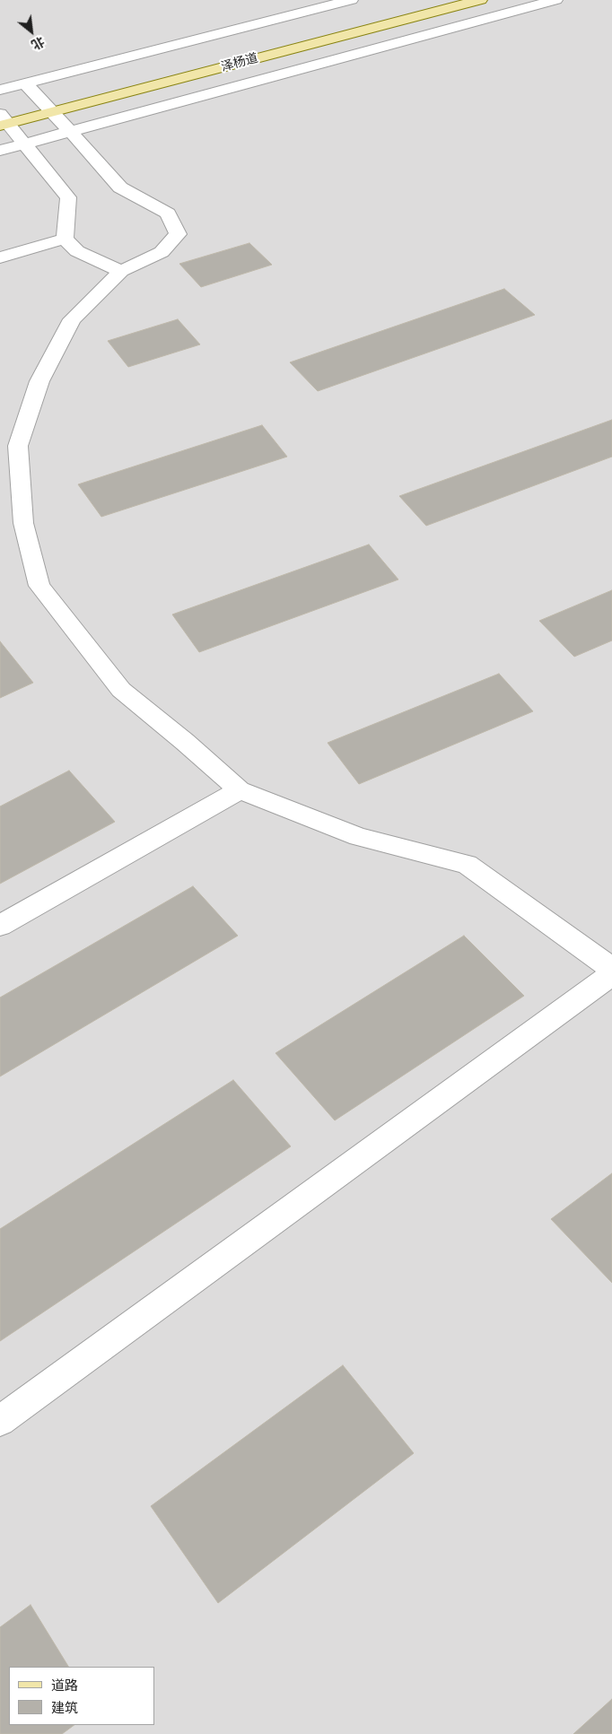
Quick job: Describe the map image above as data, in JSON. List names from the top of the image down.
{
  "streets": {
    "main road": ["泽杨道"]
  },
  "legend": ["道路", "建筑"],
  "north": "bottom right"
}
